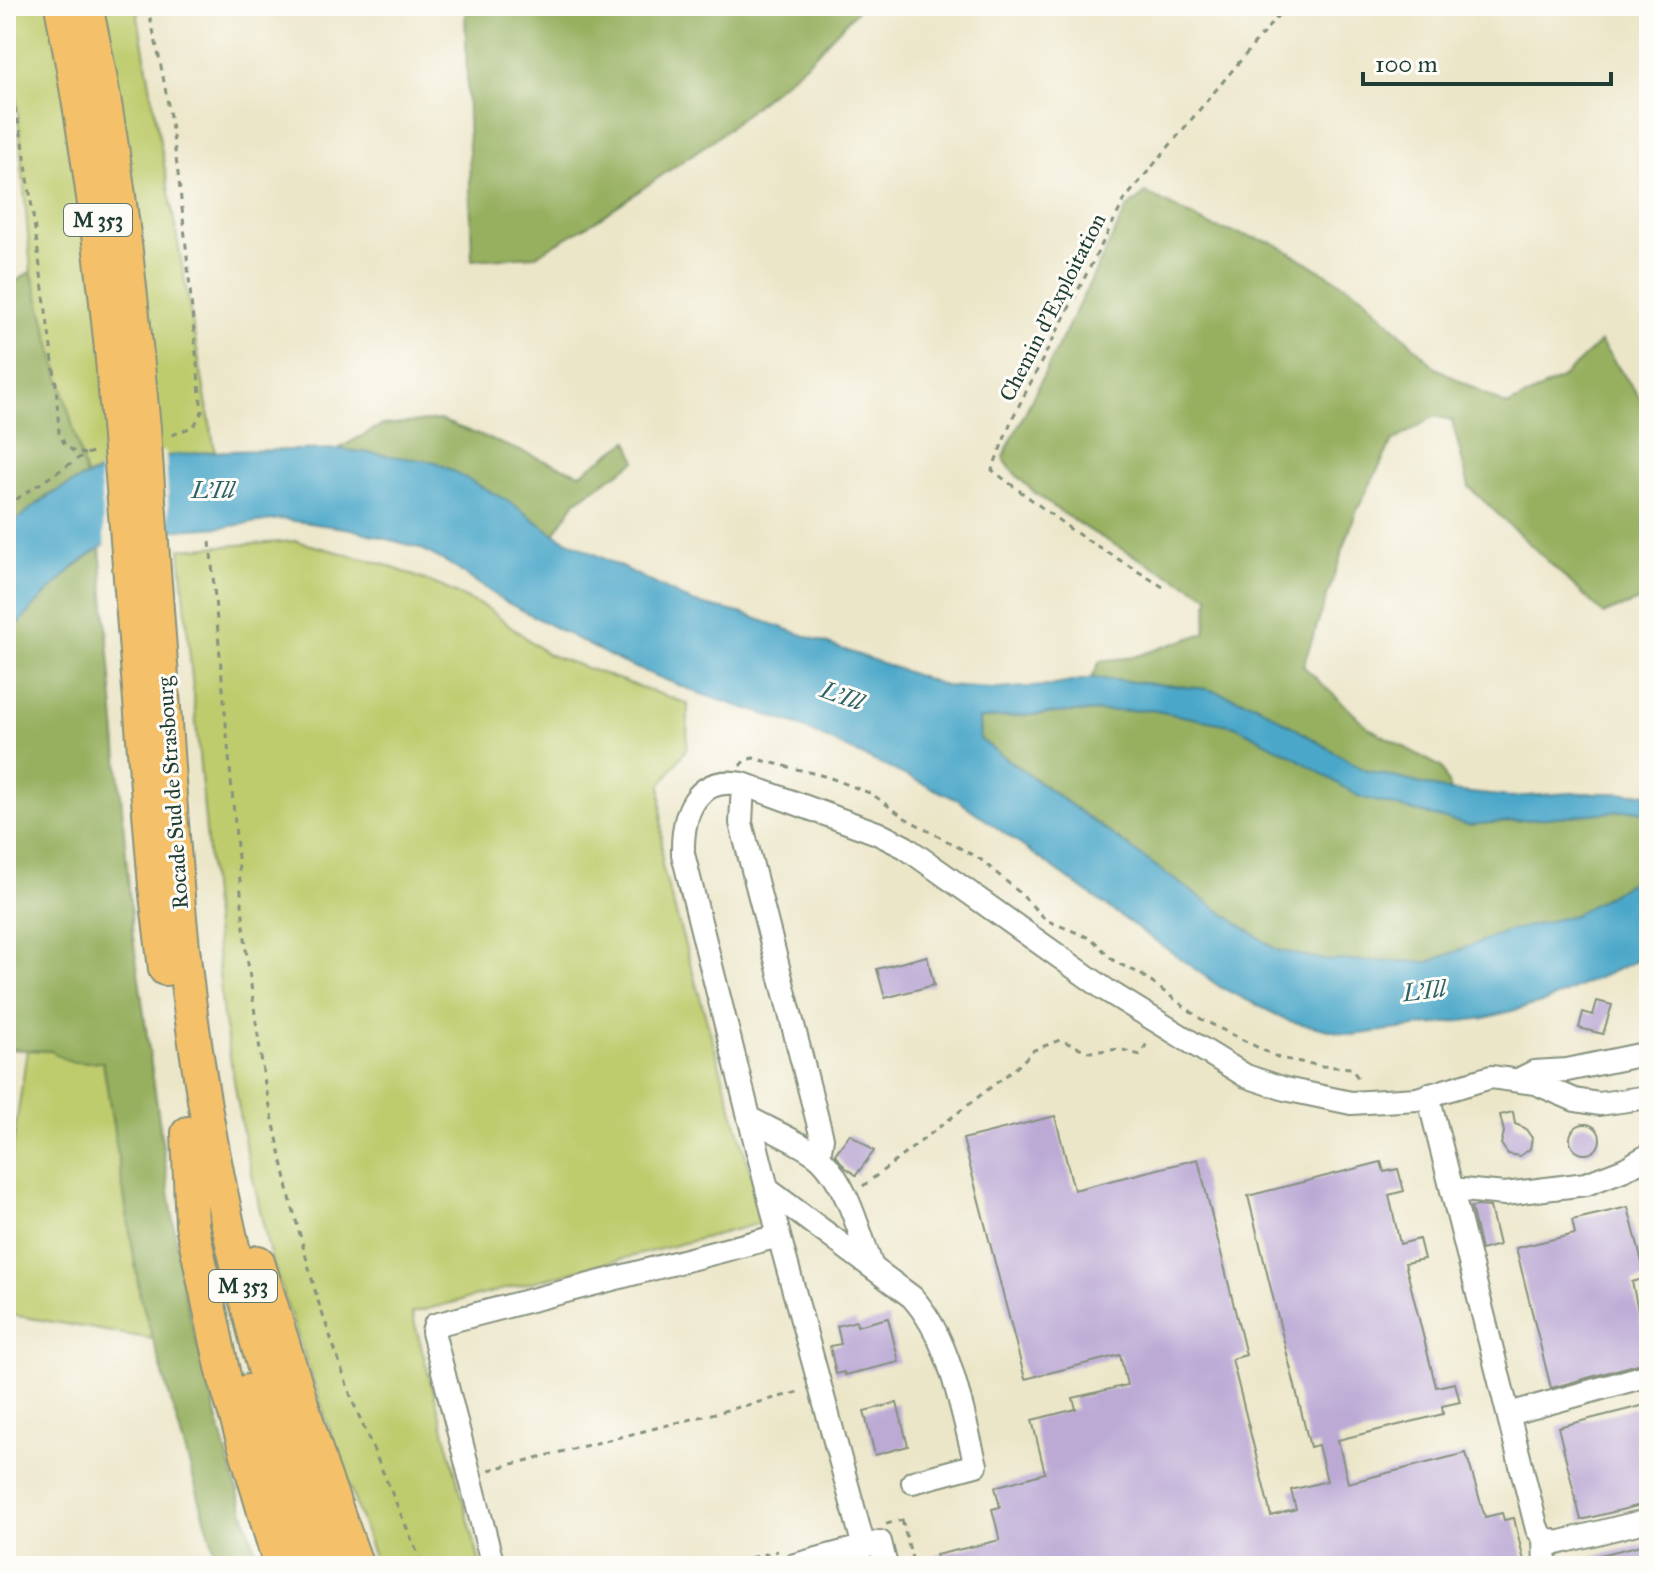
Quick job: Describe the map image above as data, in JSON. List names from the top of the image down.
{
  "streets": {
    "highway": ["M 353", "Rocade Sud de Strasbourg"],
    "path": ["Chemin d'Exploitation"]
  },
  "water": ["L'Ill"],
  "scale_bar": "100 m"
}
